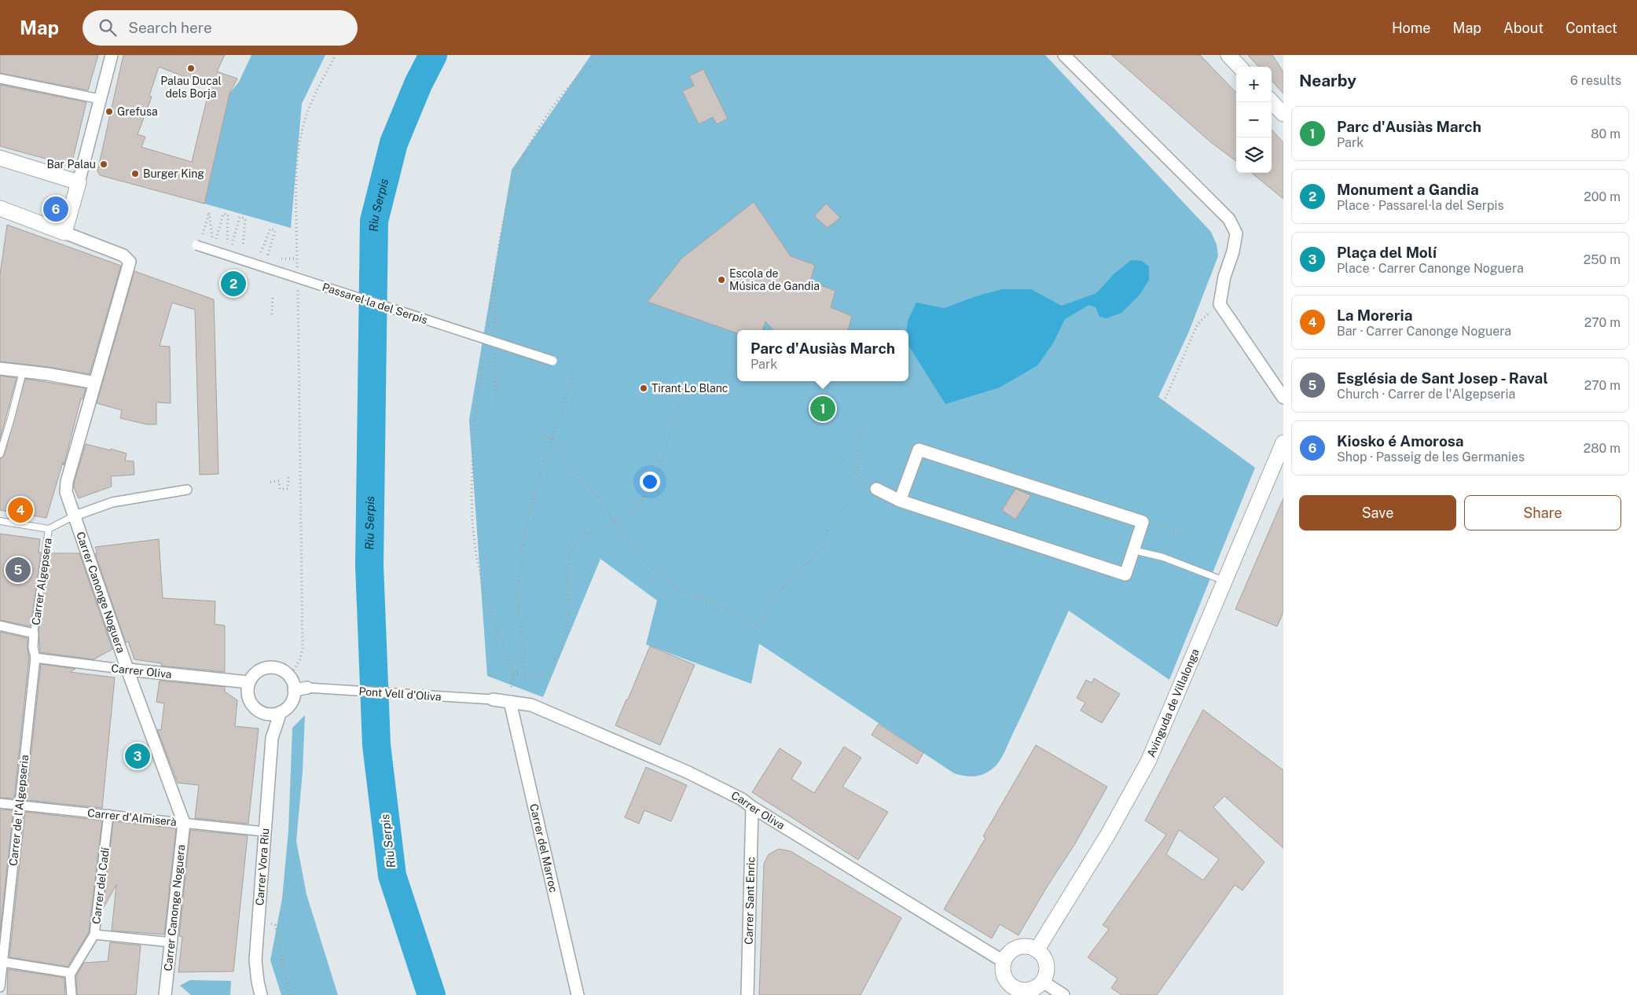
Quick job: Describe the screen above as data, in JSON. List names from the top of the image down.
{
  "streets": {
    "street": [
      "Passarel·la del Serpis",
      "Carrer Canonge Noguera",
      "Carrer Oliva",
      "Pont Vell d’Oliva",
      "Avinguda de Villalonga",
      "Carrer de l'Algepseria",
      "Carrer d'Almiserà",
      "Carrer del Marroc",
      "Carrer Vora Riu",
      "Carrer del Cadí",
      "Carrer Sant Enric"
    ],
    "lane": ["Carrer Algepsera"]
  },
  "crossings": [
    ["Carrer Algepsera", "Carrer de l'Algepseria"],
    ["Carrer Canonge Noguera", "Carrer Oliva"],
    ["Carrer Canonge Noguera", "Carrer d'Almiserà"],
    ["Carrer Oliva", "Pont Vell d’Oliva"],
    ["Carrer Oliva", "Avinguda de Villalonga"],
    ["Carrer Oliva", "Carrer de l'Algepseria"],
    ["Carrer Oliva", "Carrer del Marroc"],
    ["Carrer Oliva", "Carrer Vora Riu"],
    ["Carrer Oliva", "Carrer Sant Enric"],
    ["Carrer de l'Algepseria", "Carrer d'Almiserà"],
    ["Carrer d'Almiserà", "Carrer Vora Riu"],
    ["Carrer d'Almiserà", "Carrer del Cadí"]
  ],
  "water": ["Riu Serpis"],
  "places": [
    "Palau Ducal dels Borja",
    "Grefusa",
    "Bar Palau",
    "Burger King",
    "Escola de Música de Gandia",
    "Tirant Lo Blanc"
  ],
  "page": {
    "header": "Map",
    "search": "Search here",
    "nav": [
      "Home",
      "Map",
      "About",
      "Contact"
    ],
    "heading": ["Nearby", "6 results"],
    "map_buttons": ["+", "−"],
    "list": [
      {
        "mark": "1",
        "name": "Parc d'Ausiàs March",
        "note": "Park",
        "value": "80 m"
      },
      {
        "mark": "2",
        "name": "Monument a Gandia",
        "note": "Place · Passarel·la del Serpis",
        "value": "200 m"
      },
      {
        "mark": "3",
        "name": "Plaça del Molí",
        "note": "Place · Carrer Canonge Noguera",
        "value": "250 m"
      },
      {
        "mark": "4",
        "name": "La Moreria",
        "note": "Bar · Carrer Canonge Noguera",
        "value": "270 m"
      },
      {
        "mark": "5",
        "name": "Església de Sant Josep - Raval",
        "note": "Church · Carrer de l'Algepseria",
        "value": "270 m"
      },
      {
        "mark": "6",
        "name": "Kiosko é Amorosa",
        "note": "Shop · Passeig de les Germanies",
        "value": "280 m"
      }
    ],
    "pins": [
      "6",
      "2",
      "1",
      "4",
      "5",
      "3"
    ],
    "popup": ["Parc d'Ausiàs March", "Park"],
    "buttons": ["Save", "Share"]
  }
}
